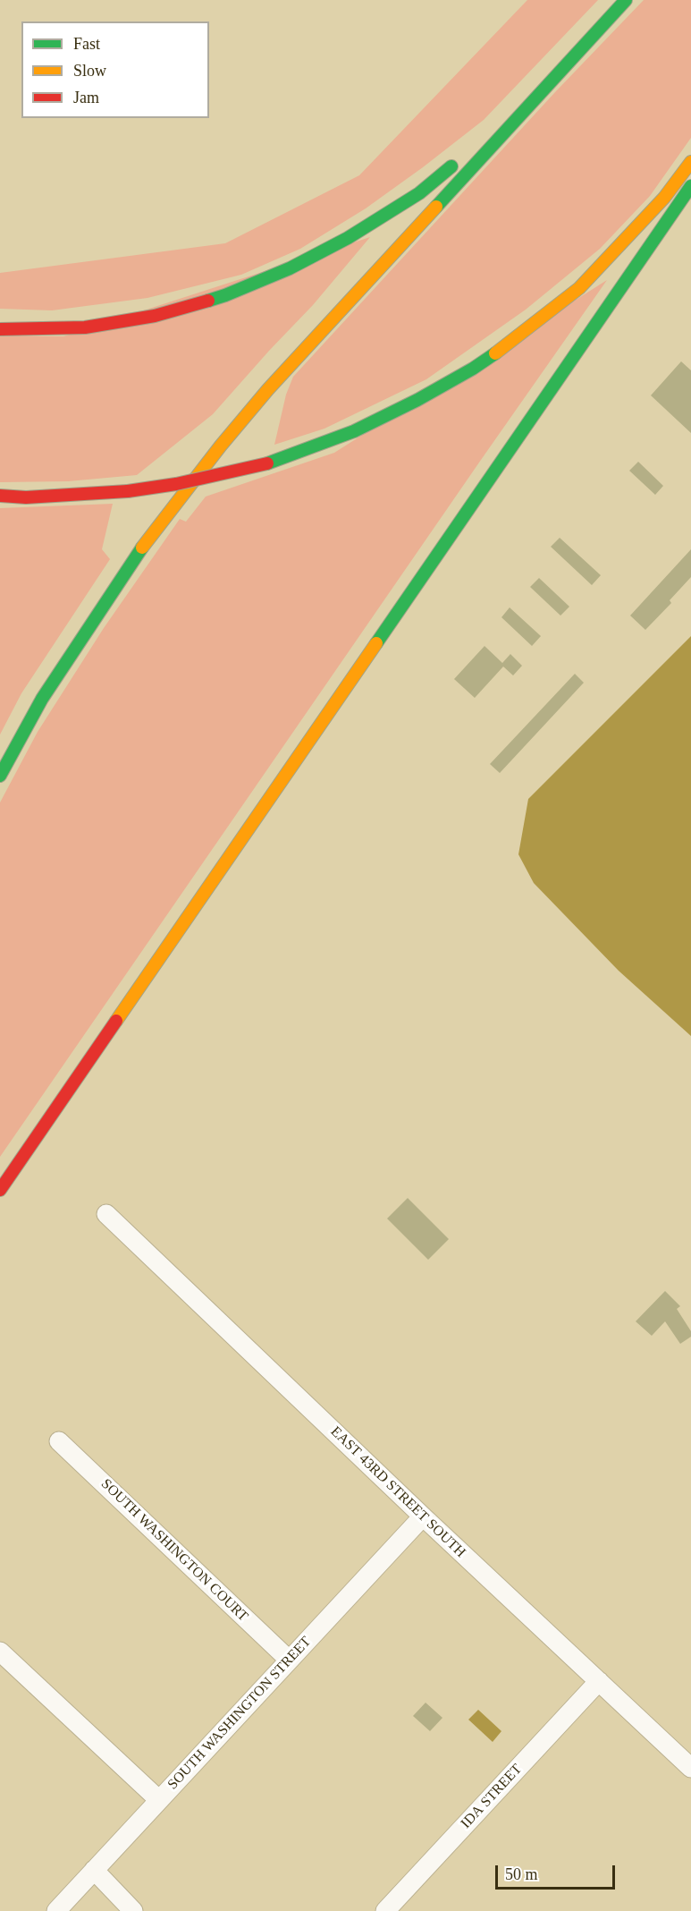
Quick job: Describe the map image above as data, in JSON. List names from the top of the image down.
{
  "streets": {
    "street": [
      "EAST 43RD STREET SOUTH",
      "SOUTH WASHINGTON COURT",
      "SOUTH WASHINGTON STREET",
      "IDA STREET"
    ]
  },
  "crossings": [
    ["EAST 43RD STREET SOUTH", "SOUTH WASHINGTON STREET"],
    ["EAST 43RD STREET SOUTH", "IDA STREET"],
    ["SOUTH WASHINGTON COURT", "SOUTH WASHINGTON STREET"]
  ],
  "legend": ["Fast", "Slow", "Jam"],
  "scale_bar": "50 m"
}
